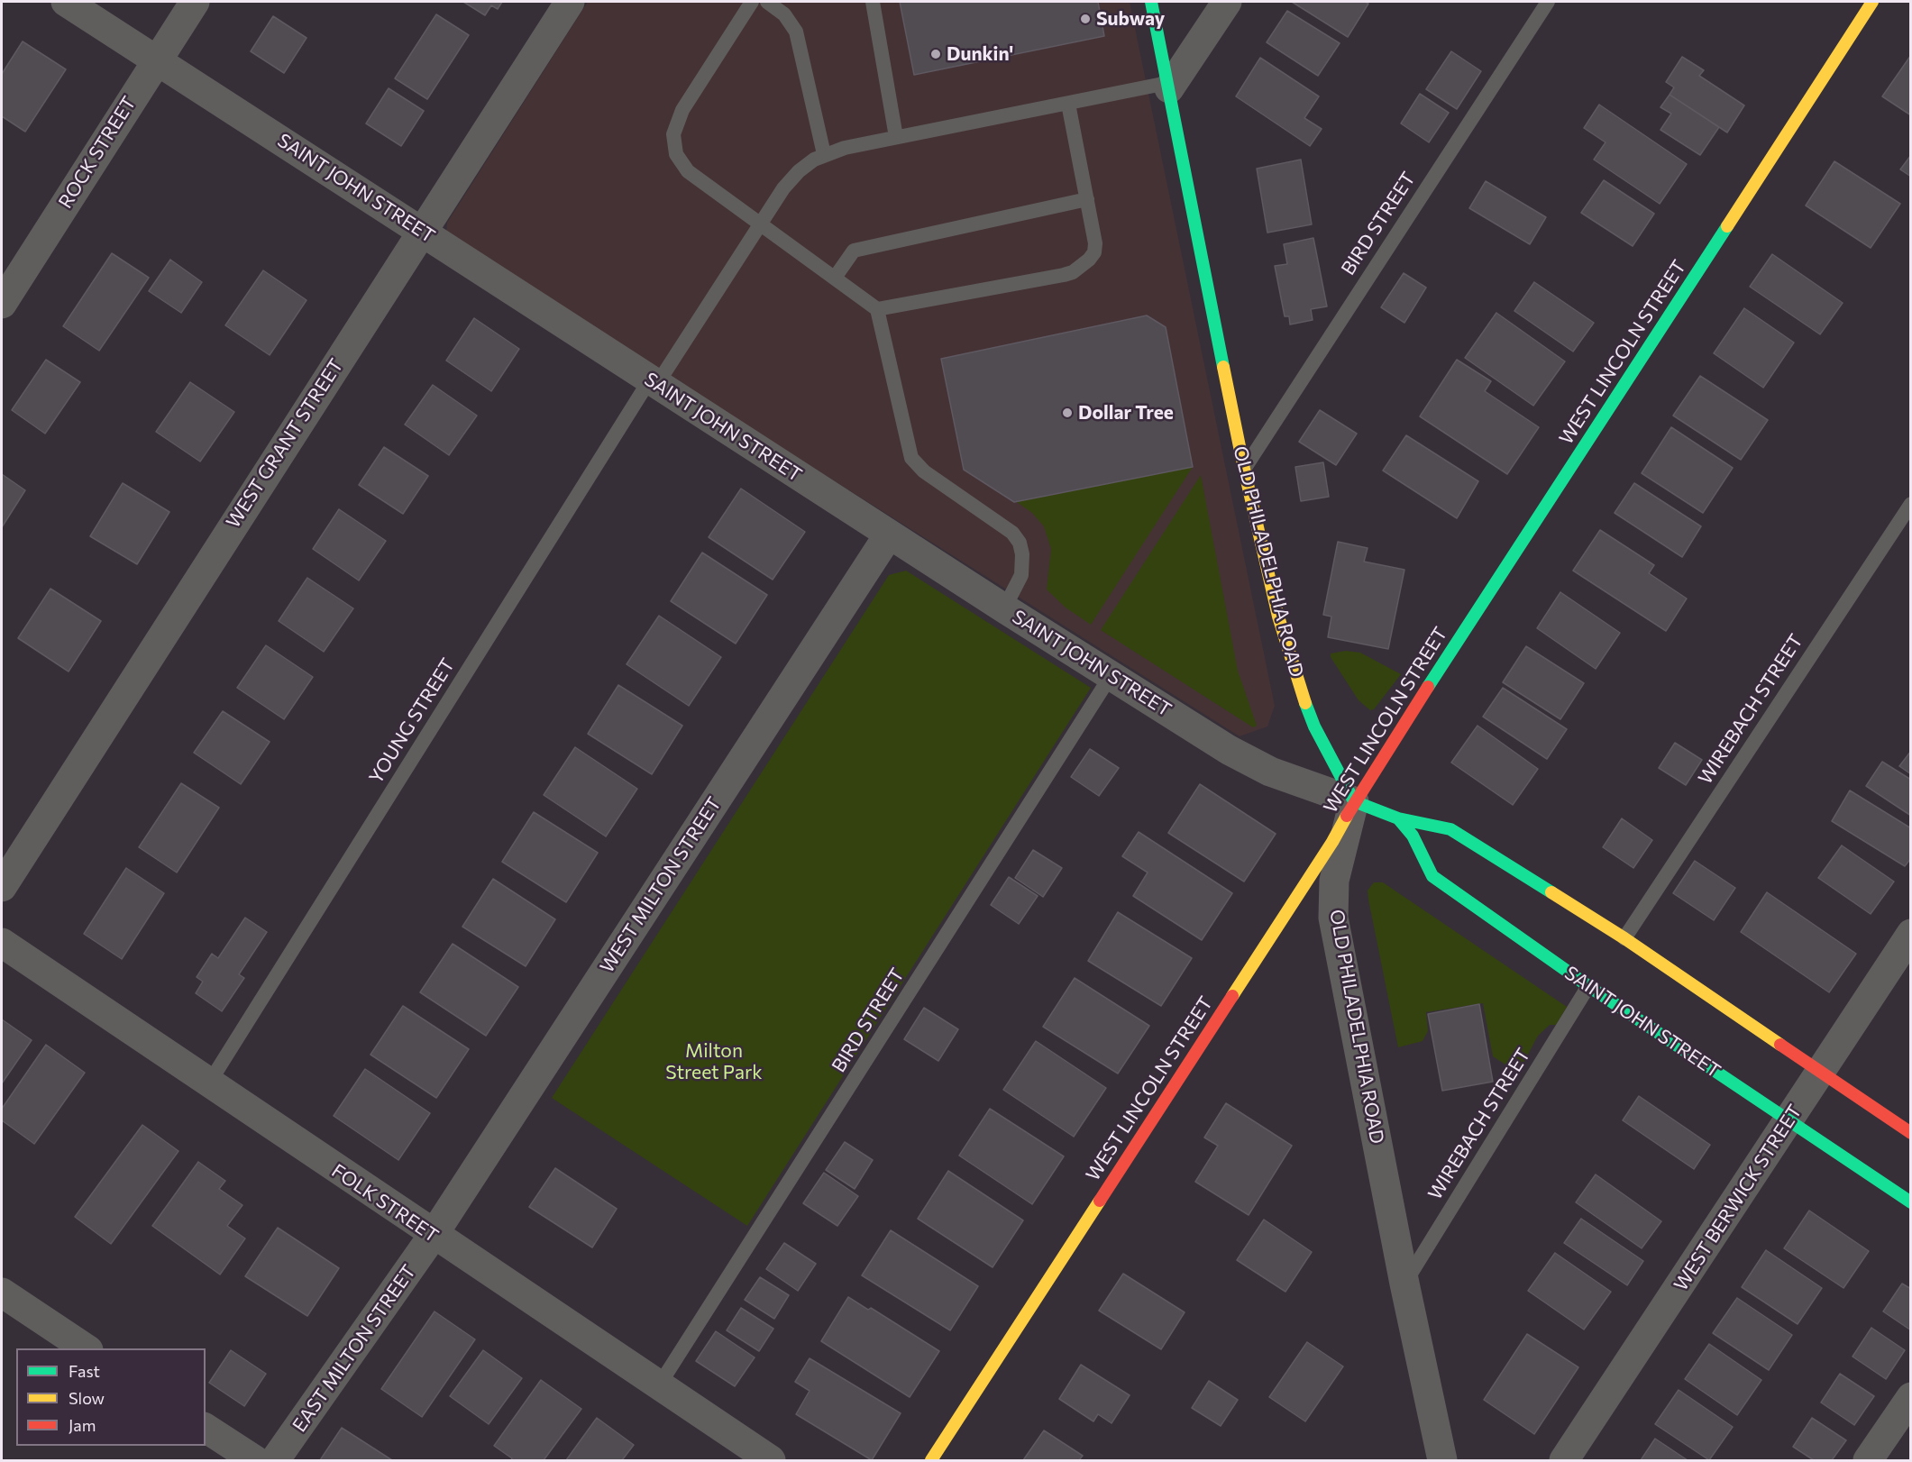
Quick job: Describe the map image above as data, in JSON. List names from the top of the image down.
{
  "streets": {
    "main road": ["SAINT JOHN STREET", "WEST LINCOLN STREET", "OLD PHILADELPHIA ROAD"],
    "street": [
      "ROCK STREET",
      "WEST GRANT STREET",
      "WEST MILTON STREET",
      "WEST BERWICK STREET",
      "FOLK STREET",
      "EAST MILTON STREET"
    ],
    "lane": ["BIRD STREET", "WIREBACH STREET", "YOUNG STREET"]
  },
  "crossings": [
    ["ROCK STREET", "SAINT JOHN STREET"],
    ["SAINT JOHN STREET", "BIRD STREET"],
    ["SAINT JOHN STREET", "WEST LINCOLN STREET"],
    ["SAINT JOHN STREET", "WEST GRANT STREET"],
    ["SAINT JOHN STREET", "OLD PHILADELPHIA ROAD"],
    ["SAINT JOHN STREET", "WIREBACH STREET"],
    ["SAINT JOHN STREET", "YOUNG STREET"],
    ["SAINT JOHN STREET", "WEST MILTON STREET"],
    ["SAINT JOHN STREET", "WEST BERWICK STREET"],
    ["BIRD STREET", "OLD PHILADELPHIA ROAD"],
    ["BIRD STREET", "FOLK STREET"],
    ["WEST LINCOLN STREET", "OLD PHILADELPHIA ROAD"],
    ["OLD PHILADELPHIA ROAD", "WIREBACH STREET"],
    ["OLD PHILADELPHIA ROAD", "YOUNG STREET"],
    ["YOUNG STREET", "FOLK STREET"],
    ["WEST MILTON STREET", "FOLK STREET"],
    ["WEST MILTON STREET", "EAST MILTON STREET"],
    ["FOLK STREET", "EAST MILTON STREET"]
  ],
  "parks": ["Milton Street Park"],
  "places": ["Subway", "Dunkin'", "Dollar Tree"],
  "legend": ["Fast", "Slow", "Jam"]
}
